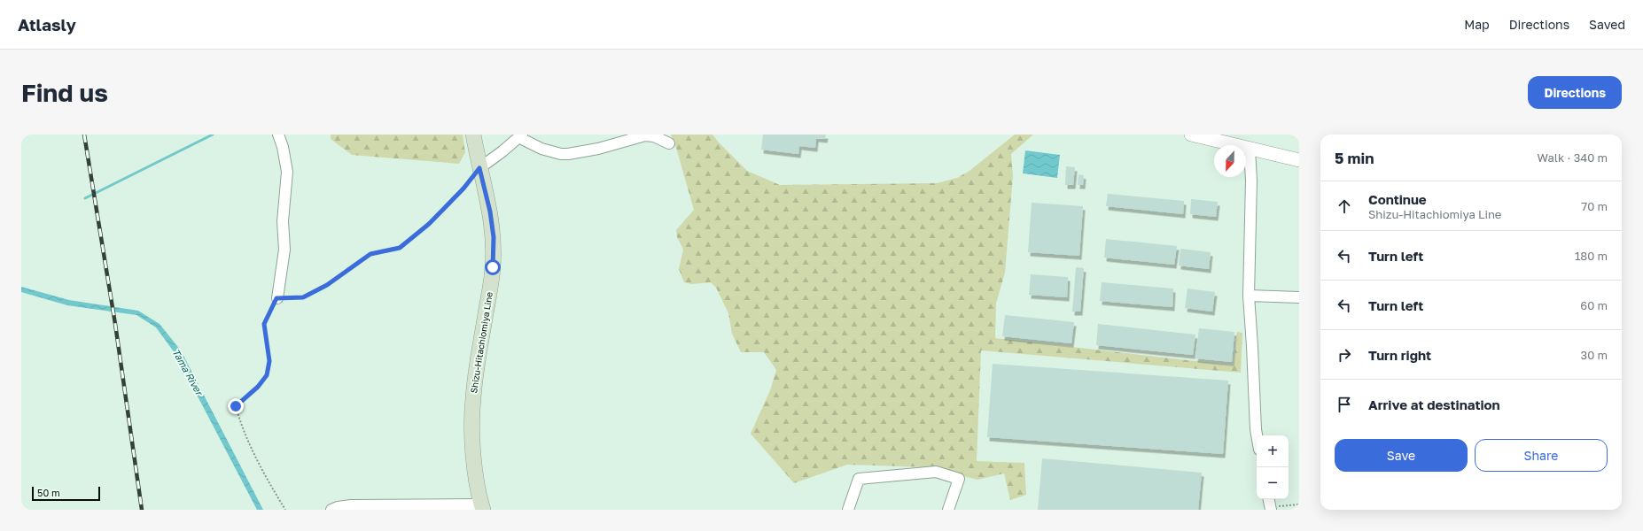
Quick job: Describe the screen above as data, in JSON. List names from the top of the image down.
{
  "streets": {
    "main road": ["Shizu-Hitachiomiya Line"]
  },
  "water": ["Tama River"],
  "scale_bar": "50 m",
  "north": "bottom",
  "page": {
    "header": "Atlasly",
    "nav": ["Map", "Directions", "Saved"],
    "buttons": [
      "Directions",
      ["Save", "Share"]
    ],
    "title": "Find us",
    "heading": ["5 min", "Walk · 340 m"],
    "list": [
      ["Continue", "Shizu-Hitachiomiya Line", "70 m"],
      ["Turn left", "180 m"],
      ["Turn left", "60 m"],
      ["Turn right", "30 m"],
      "Arrive at destination"
    ],
    "map_buttons": ["+", "−"],
    "scale": "50 m"
  }
}
